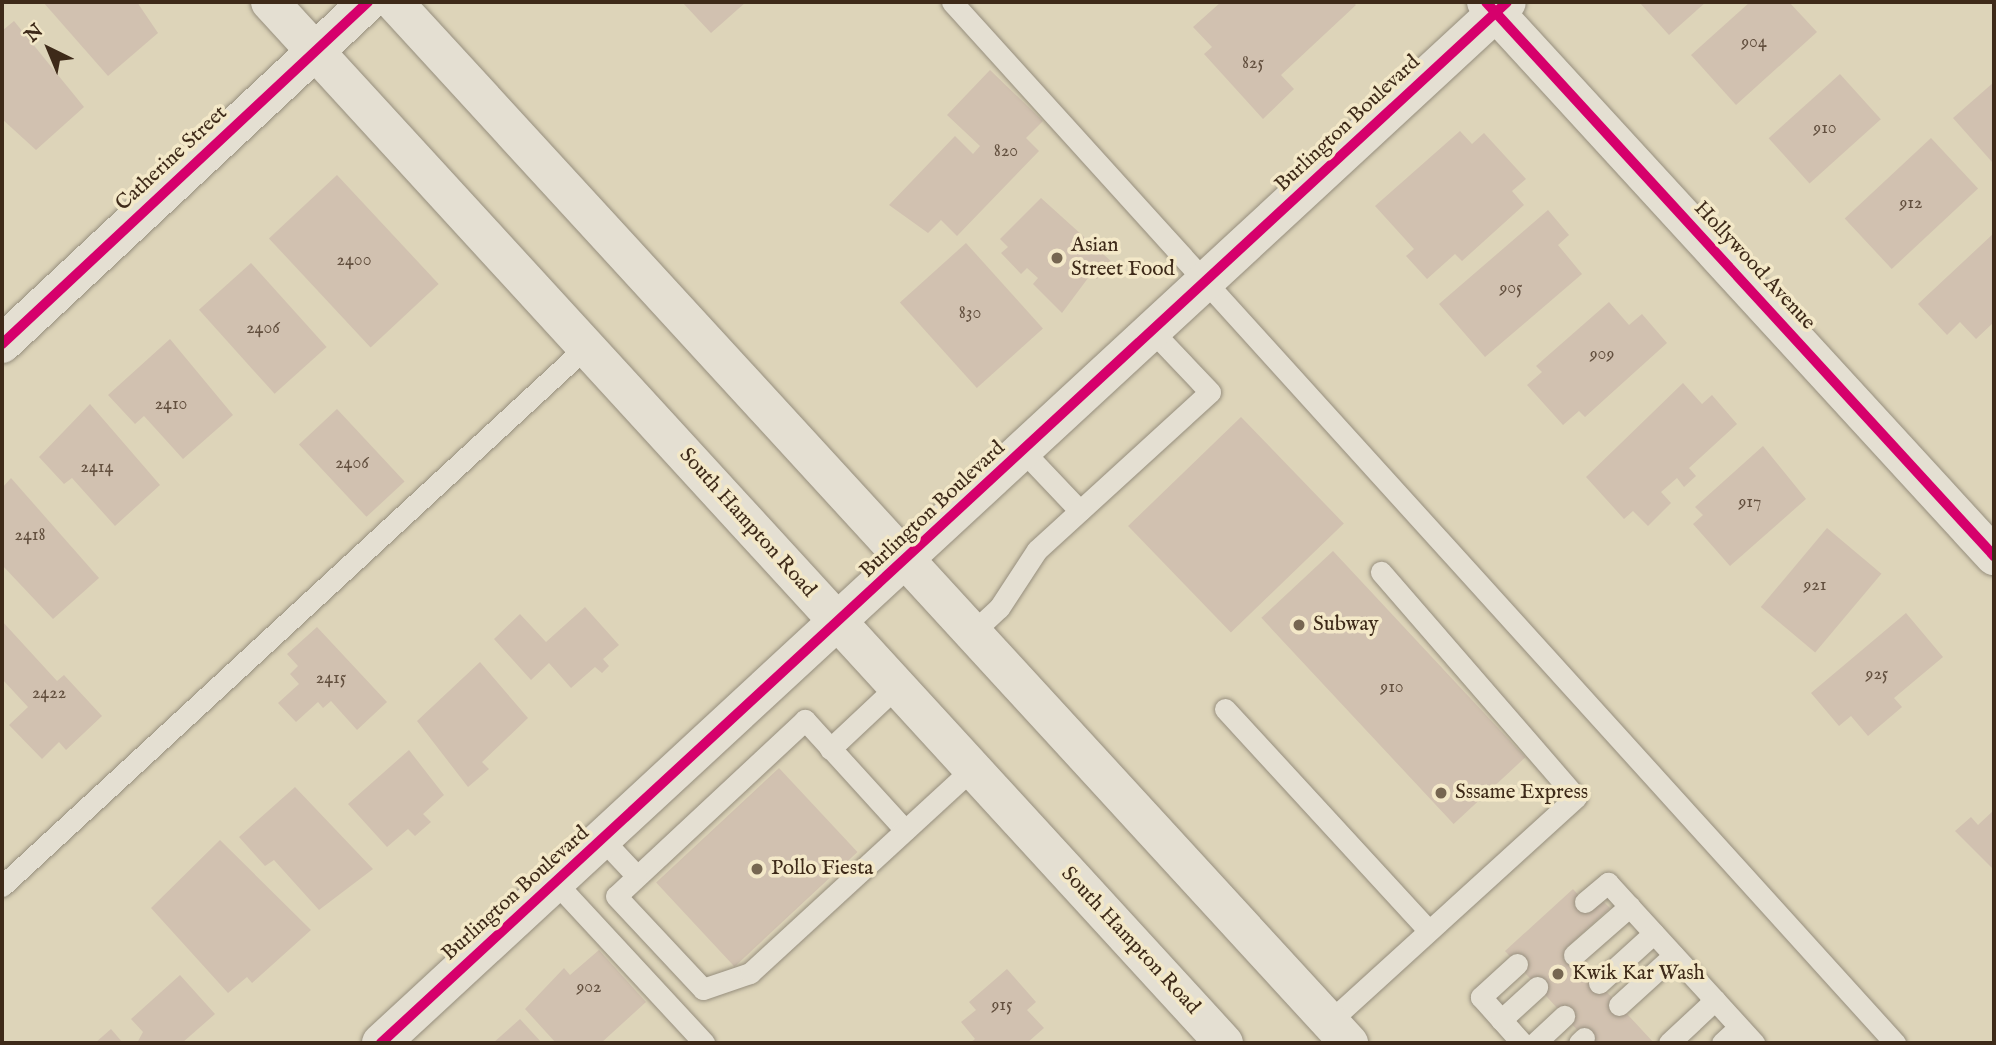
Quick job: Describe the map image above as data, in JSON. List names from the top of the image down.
{
  "streets": {
    "main road": [
      "Burlington Boulevard",
      "Catherine Street",
      "Hollywood Avenue",
      "South Hampton Road"
    ]
  },
  "crossings": [
    ["Burlington Boulevard", "Hollywood Avenue"],
    ["Burlington Boulevard", "South Hampton Road"],
    ["Catherine Street", "South Hampton Road"]
  ],
  "places": [
    "Asian Street Food",
    "Subway",
    "Sssame Express",
    "Pollo Fiesta",
    "Kwik Kar Wash"
  ],
  "house_numbers": [
    "904",
    "825",
    "910",
    "820",
    "912",
    "2400",
    "905",
    "830",
    "2406",
    "909",
    "2410",
    "2406",
    "2414",
    "917",
    "2418",
    "921",
    "925",
    "2415",
    "910",
    "2422",
    "902",
    "915"
  ],
  "north": "top left"
}
